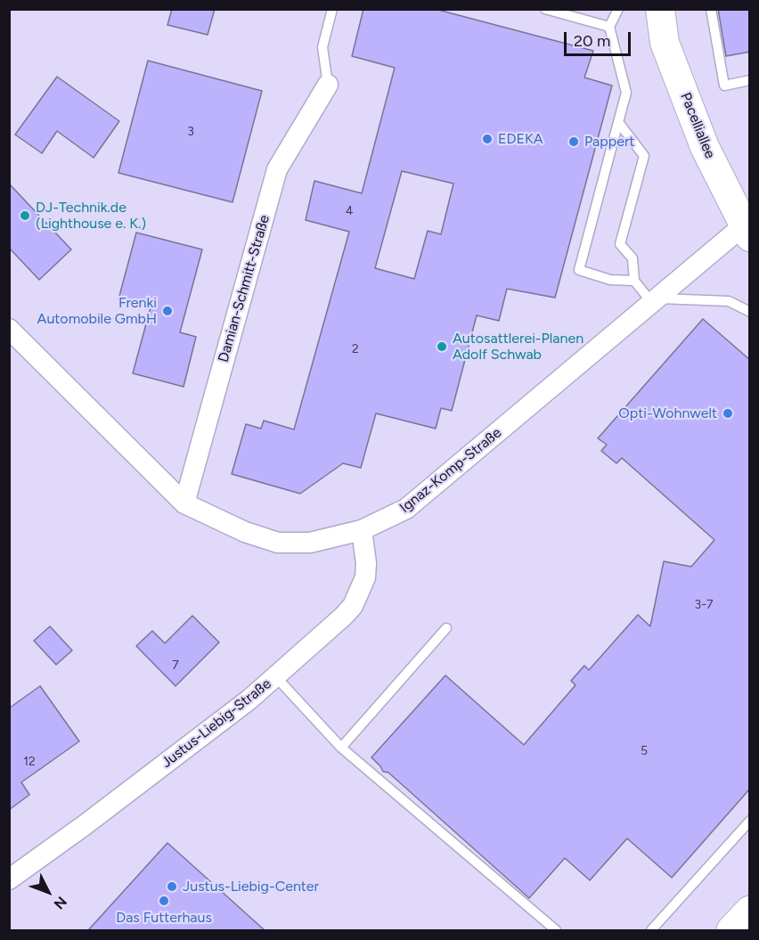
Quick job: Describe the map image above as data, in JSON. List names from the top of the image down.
{
  "streets": {
    "main road": ["Pacelliallee"],
    "street": ["Damian-Schmitt-Straße", "Ignaz-Komp-Straße", "Justus-Liebig-Straße"]
  },
  "crossings": [
    ["Pacelliallee", "Ignaz-Komp-Straße"],
    ["Damian-Schmitt-Straße", "Ignaz-Komp-Straße"],
    ["Ignaz-Komp-Straße", "Justus-Liebig-Straße"]
  ],
  "places": [
    "EDEKA",
    "Pappert",
    "DJ-Technik.de (Lighthouse e. K.)",
    "Frenki Automobile GmbH",
    "Autosattlerei-Planen Adolf Schwab",
    "Opti-Wohnwelt",
    "Justus-Liebig-Center",
    "Das Futterhaus"
  ],
  "house_numbers": [
    "3",
    "4",
    "2",
    "3-7",
    "7",
    "5",
    "12"
  ],
  "scale_bar": "20 m",
  "north": "bottom right"
}
